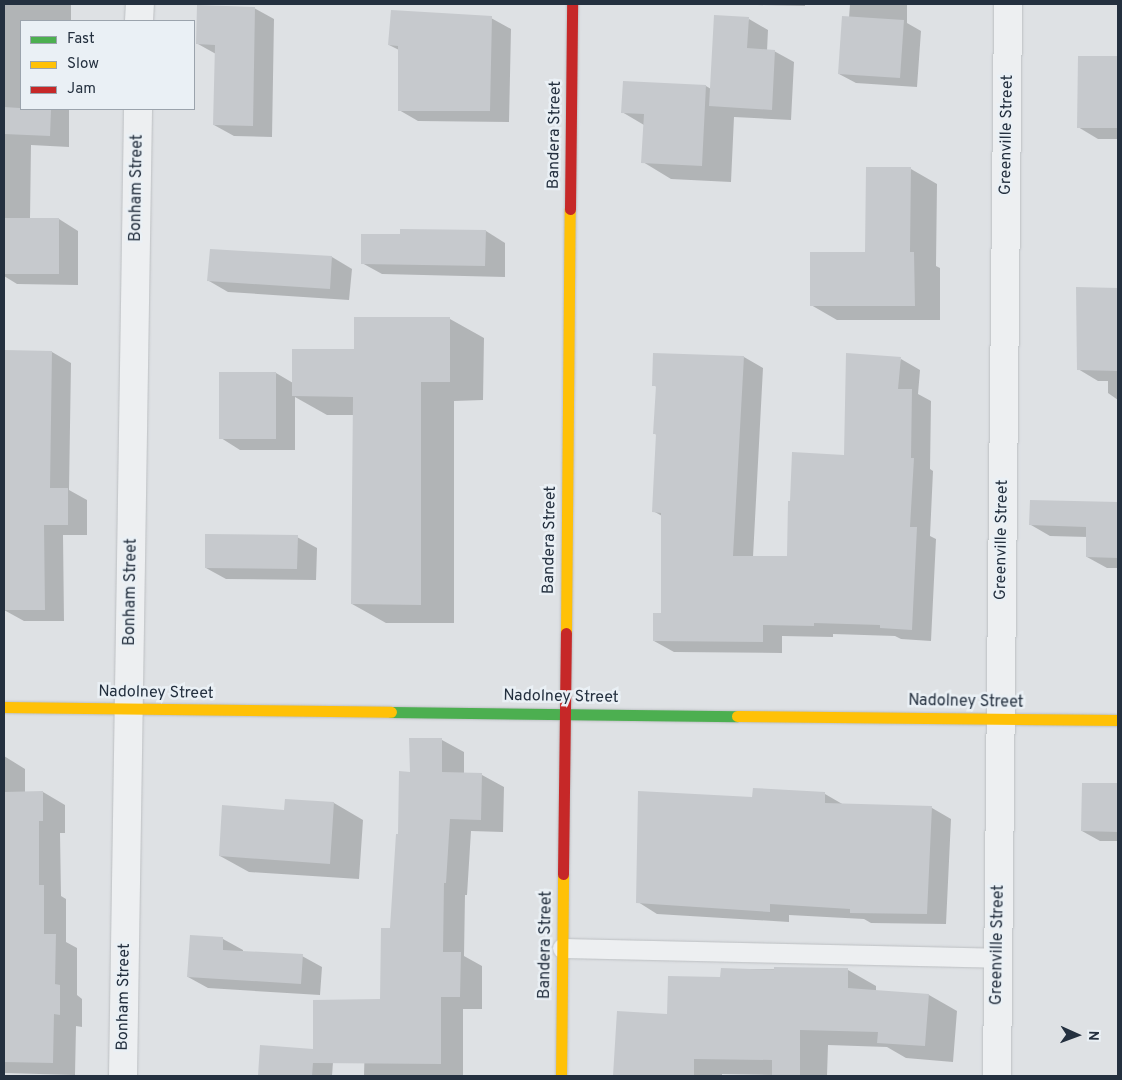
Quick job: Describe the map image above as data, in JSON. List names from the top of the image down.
{
  "streets": {
    "street": [
      "Bandera Street",
      "Greenville Street",
      "Bonham Street",
      "Nadolney Street"
    ]
  },
  "crossings": [
    ["Bandera Street", "Nadolney Street"],
    ["Greenville Street", "Nadolney Street"],
    ["Bonham Street", "Nadolney Street"]
  ],
  "legend": ["Fast", "Slow", "Jam"],
  "north": "right"
}
